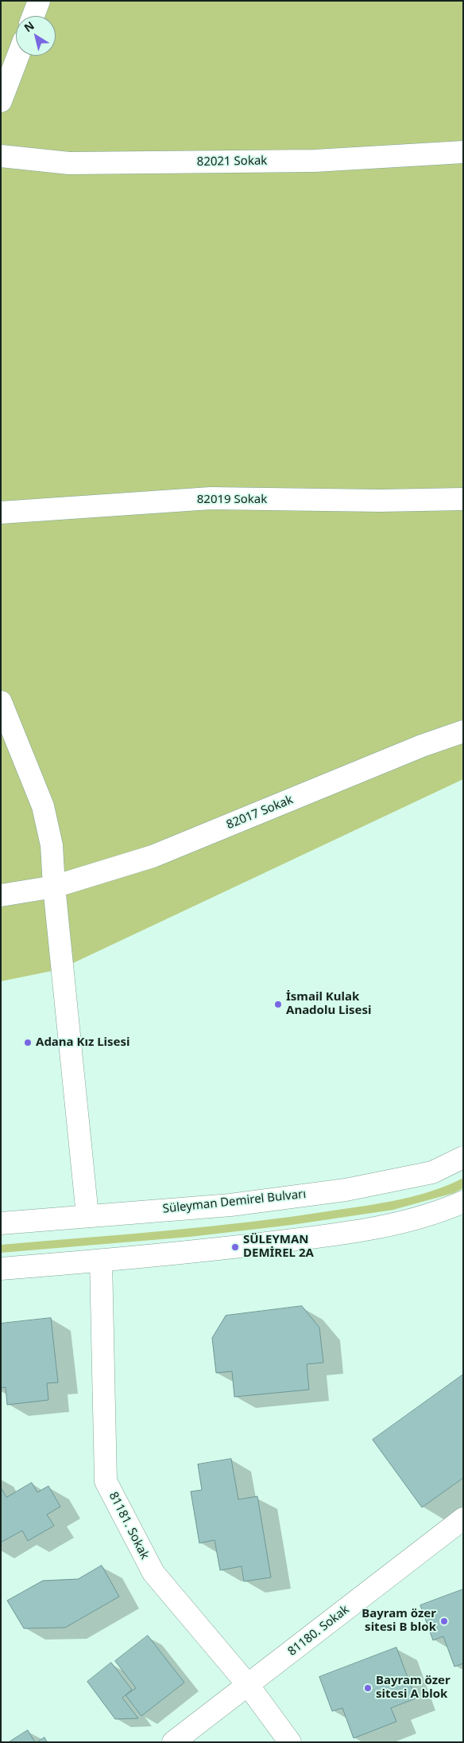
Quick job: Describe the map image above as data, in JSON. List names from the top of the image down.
{
  "streets": {
    "street": [
      "82021 Sokak",
      "82019 Sokak",
      "82017 Sokak",
      "Süleyman Demirel Bulvarı",
      "81181. Sokak",
      "81180. Sokak"
    ]
  },
  "crossings": [
    ["81181. Sokak", "81180. Sokak"]
  ],
  "places": [
    "İsmail Kulak Anadolu Lisesi",
    "Adana Kız Lisesi",
    "SÜLEYMAN DEMİREL 2A",
    "Bayram özer sitesi B blok",
    "Bayram özer sitesi A blok"
  ],
  "north": "top left"
}
